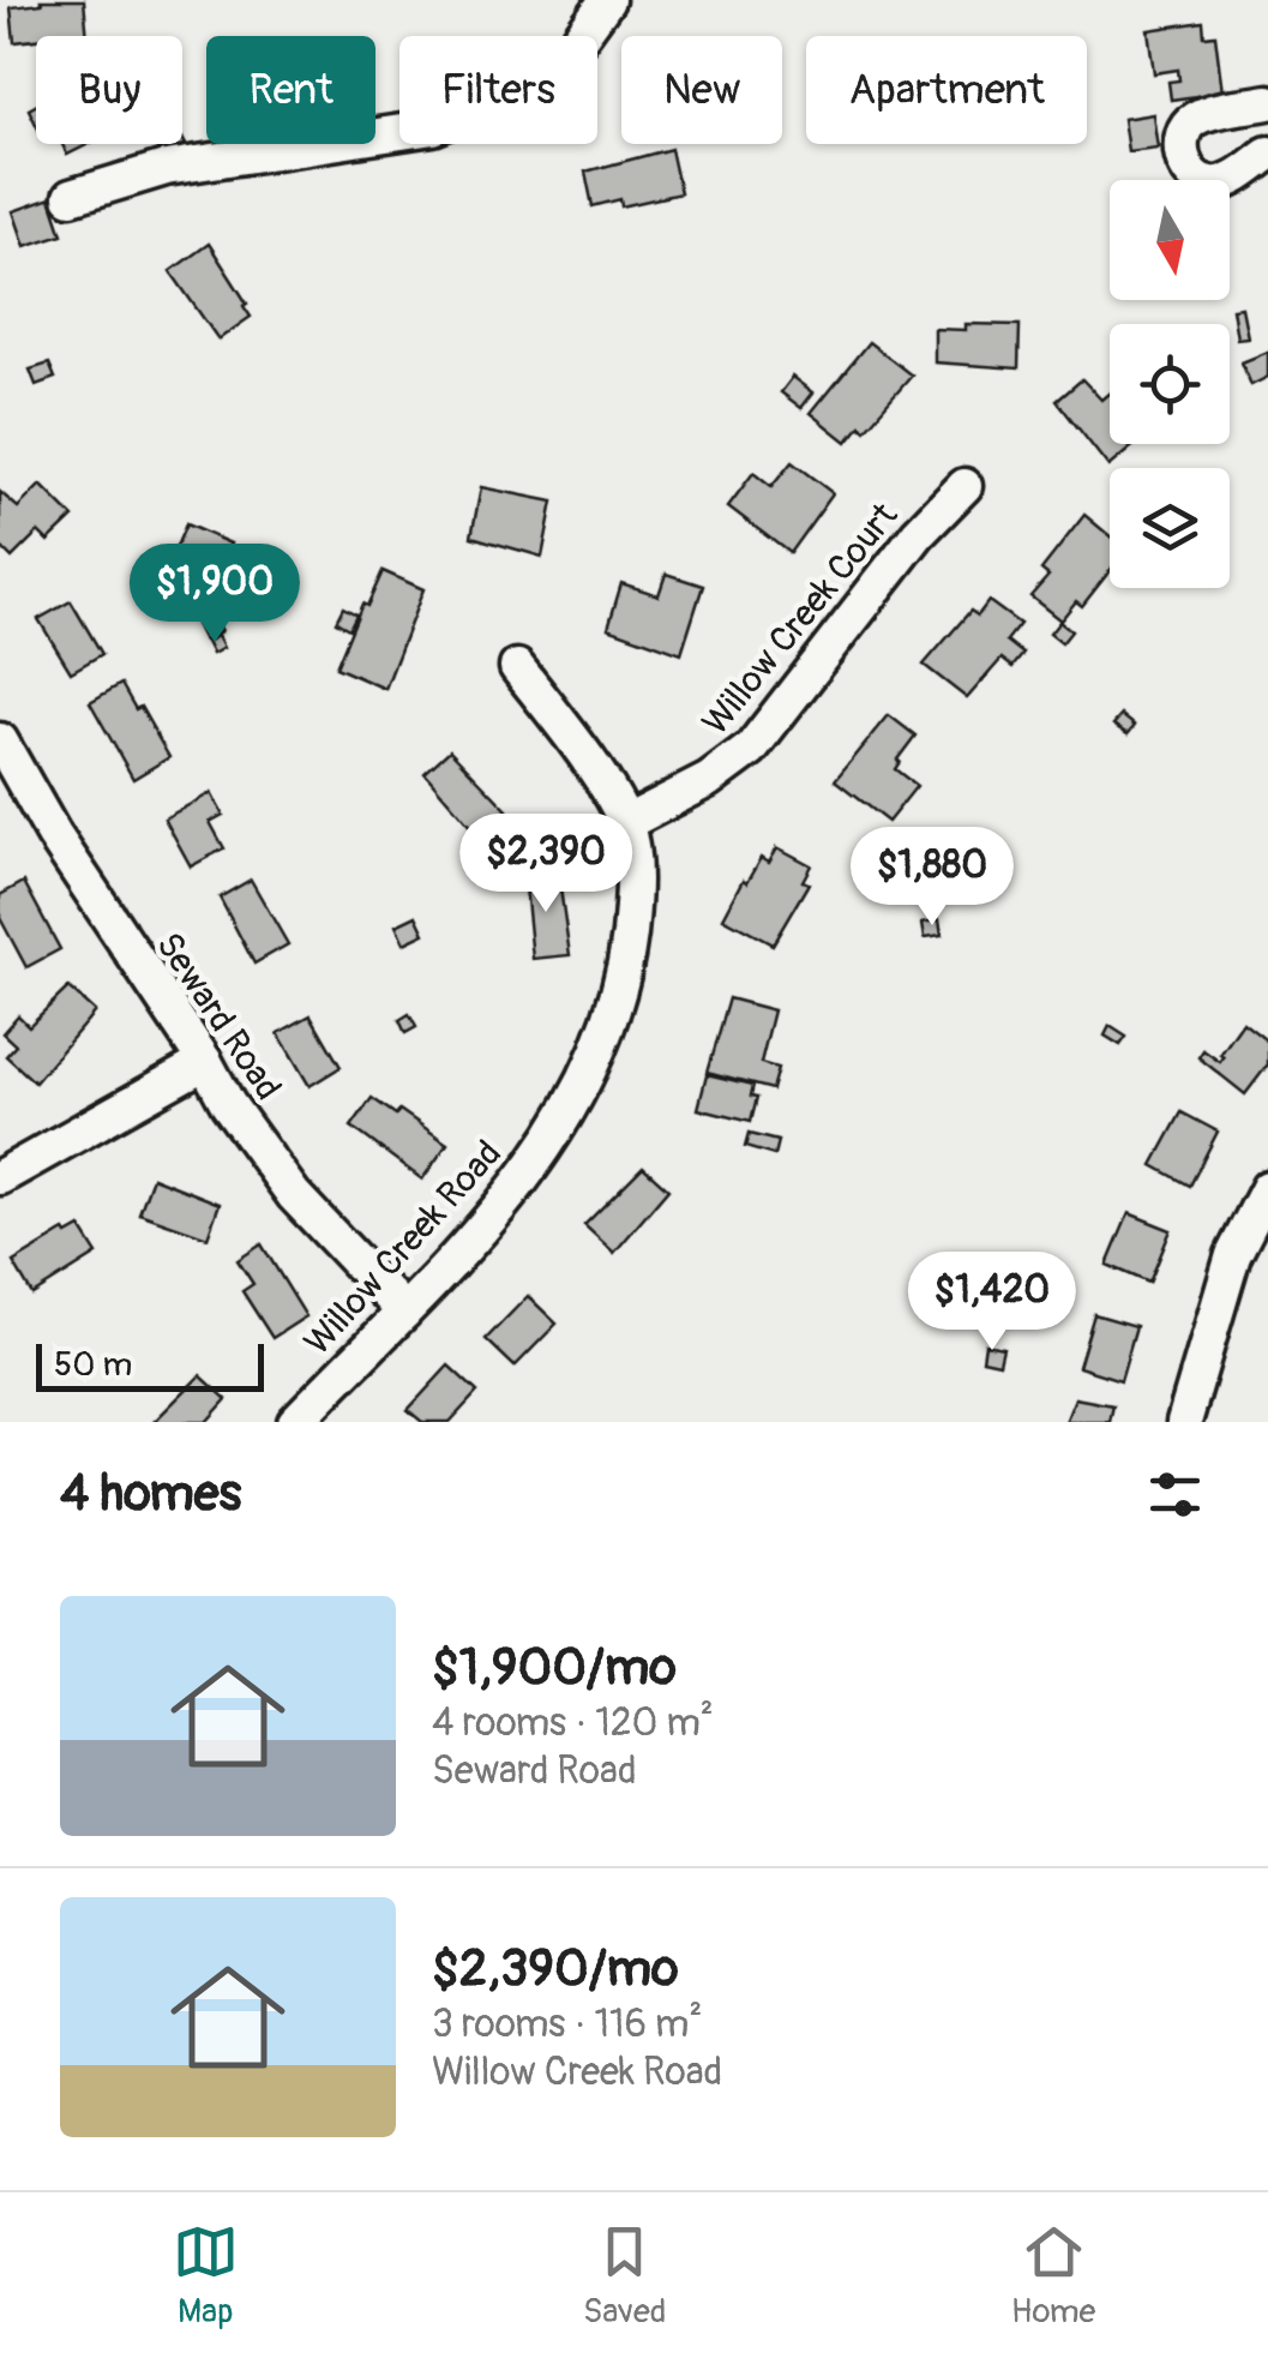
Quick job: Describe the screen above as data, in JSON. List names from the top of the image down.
{
  "streets": {
    "street": ["Willow Creek Court", "Seward Road", "Willow Creek Road"]
  },
  "crossings": [
    ["Willow Creek Court", "Willow Creek Road"],
    ["Seward Road", "Willow Creek Road"]
  ],
  "scale_bar": "50 m",
  "north": "bottom",
  "page": {
    "chip": [
      "Buy",
      "Rent",
      "Filters",
      "New",
      "Apartment"
    ],
    "price": [
      "$1,900",
      "$2,390",
      "$1,880",
      "$1,420"
    ],
    "scale": "50 m",
    "heading": "4 homes",
    "list": [
      {
        "name": "$1,900/mo",
        "note": "4 rooms · 120 m² · Seward Road"
      },
      {
        "name": "$2,390/mo",
        "note": "3 rooms · 116 m² · Willow Creek Road"
      }
    ],
    "tabs": ["Map", "Saved", "Home"]
  }
}
